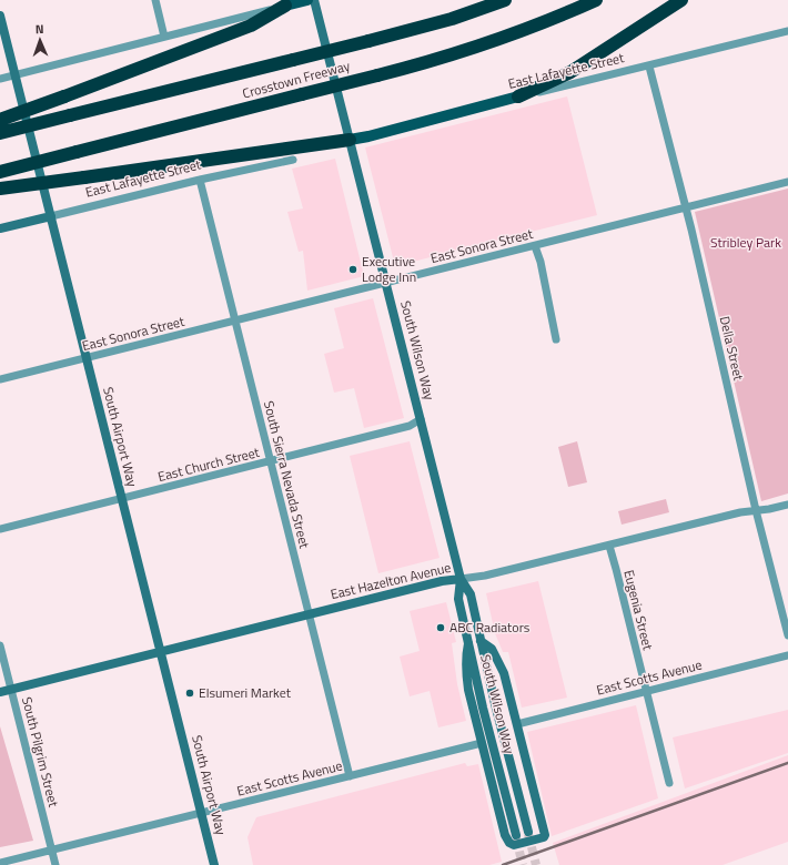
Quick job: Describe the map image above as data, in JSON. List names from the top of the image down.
{
  "streets": {
    "highway": ["Crosstown Freeway"],
    "main road": [
      "East Lafayette Street",
      "South Wilson Way",
      "South Airport Way",
      "East Hazelton Avenue"
    ],
    "street": [
      "East Sonora Street",
      "Della Street",
      "East Church Street",
      "South Sierra Nevada Street",
      "Eugenia Street",
      "East Scotts Avenue",
      "South Pilgrim Street"
    ]
  },
  "crossings": [
    ["East Lafayette Street", "Della Street"],
    ["East Lafayette Street", "South Wilson Way"],
    ["East Lafayette Street", "South Airport Way"],
    ["East Lafayette Street", "South Sierra Nevada Street"],
    ["East Sonora Street", "Della Street"],
    ["East Sonora Street", "South Wilson Way"],
    ["East Sonora Street", "South Airport Way"],
    ["East Sonora Street", "South Sierra Nevada Street"],
    ["Della Street", "East Hazelton Avenue"],
    ["South Wilson Way", "East Church Street"],
    ["South Wilson Way", "East Hazelton Avenue"],
    ["South Airport Way", "East Church Street"],
    ["South Airport Way", "East Hazelton Avenue"],
    ["South Airport Way", "East Scotts Avenue"],
    ["East Church Street", "South Sierra Nevada Street"],
    ["South Sierra Nevada Street", "East Hazelton Avenue"],
    ["South Sierra Nevada Street", "East Scotts Avenue"],
    ["East Hazelton Avenue", "Eugenia Street"],
    ["East Hazelton Avenue", "South Pilgrim Street"],
    ["Eugenia Street", "East Scotts Avenue"],
    ["East Scotts Avenue", "South Pilgrim Street"]
  ],
  "parks": ["Stribley Park"],
  "places": ["Executive Lodge Inn", "ABC Radiators", "Elsumeri Market"],
  "north": "top"
}
